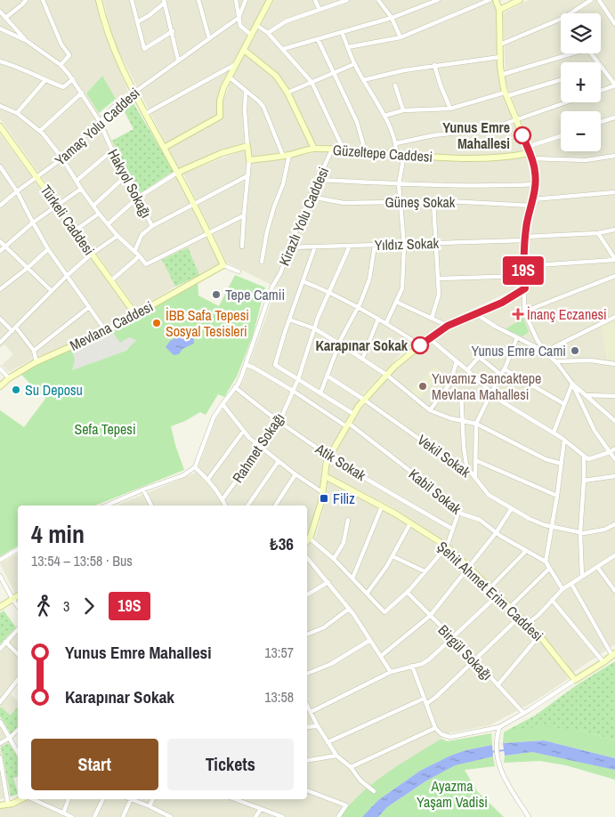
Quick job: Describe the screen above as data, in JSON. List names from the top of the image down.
{
  "streets": {
    "street": [
      "Yamaç Yolu Caddesi",
      "Güzeltepe Caddesi",
      "Hakyol Sokağı",
      "Güneş Sokak",
      "Kirazlı Yolu Caddesi",
      "Türkeli Caddesi",
      "Yıldız Sokak",
      "Mevlana Caddesi",
      "Rahmet Sokağı",
      "Vekil Sokak",
      "Atik Sokak",
      "Kabil Sokak",
      "Şehit Ahmet Erim Caddesi",
      "Birgül Sokağı"
    ]
  },
  "crossings": [
    ["Yamaç Yolu Caddesi", "Hakyol Sokağı"],
    ["Yamaç Yolu Caddesi", "Türkeli Caddesi"],
    ["Güzeltepe Caddesi", "Kirazlı Yolu Caddesi"],
    ["Güneş Sokak", "Kirazlı Yolu Caddesi"],
    ["Kirazlı Yolu Caddesi", "Yıldız Sokak"],
    ["Kirazlı Yolu Caddesi", "Atik Sokak"],
    ["Kirazlı Yolu Caddesi", "Kabil Sokak"],
    ["Türkeli Caddesi", "Mevlana Caddesi"],
    ["Yıldız Sokak", "Rahmet Sokağı"],
    ["Rahmet Sokağı", "Atik Sokak"],
    ["Rahmet Sokağı", "Kabil Sokak"]
  ],
  "parks": ["Sefa Tepesi", "Ayazma Yaşam Vadisi"],
  "places": {
    "other": [
      "Yunus Emre Mahallesi",
      "Tepe Camii",
      "İBB Safa Tepesi Sosyal Tesisleri",
      "Karapınar Sokak",
      "Yunus Emre Cami",
      "Yuvamız Sancaktepe Mevlana Mahallesi",
      "Su Deposu"
    ],
    "health": ["İnanç Eczanesi"],
    "transit": ["Filiz"]
  },
  "lines": ["bus line 19S"],
  "page": {
    "on_map": "19S",
    "map_buttons": ["+", "−"],
    "heading": ["4 min", "13:54 – 13:58 · Bus", "₺36"],
    "legs": ["3", "19S"],
    "list": [
      {
        "name": "Yunus Emre Mahallesi",
        "value": "13:57"
      },
      {
        "name": "Karapınar Sokak",
        "value": "13:58"
      }
    ],
    "buttons": ["Start", "Tickets"]
  }
}
